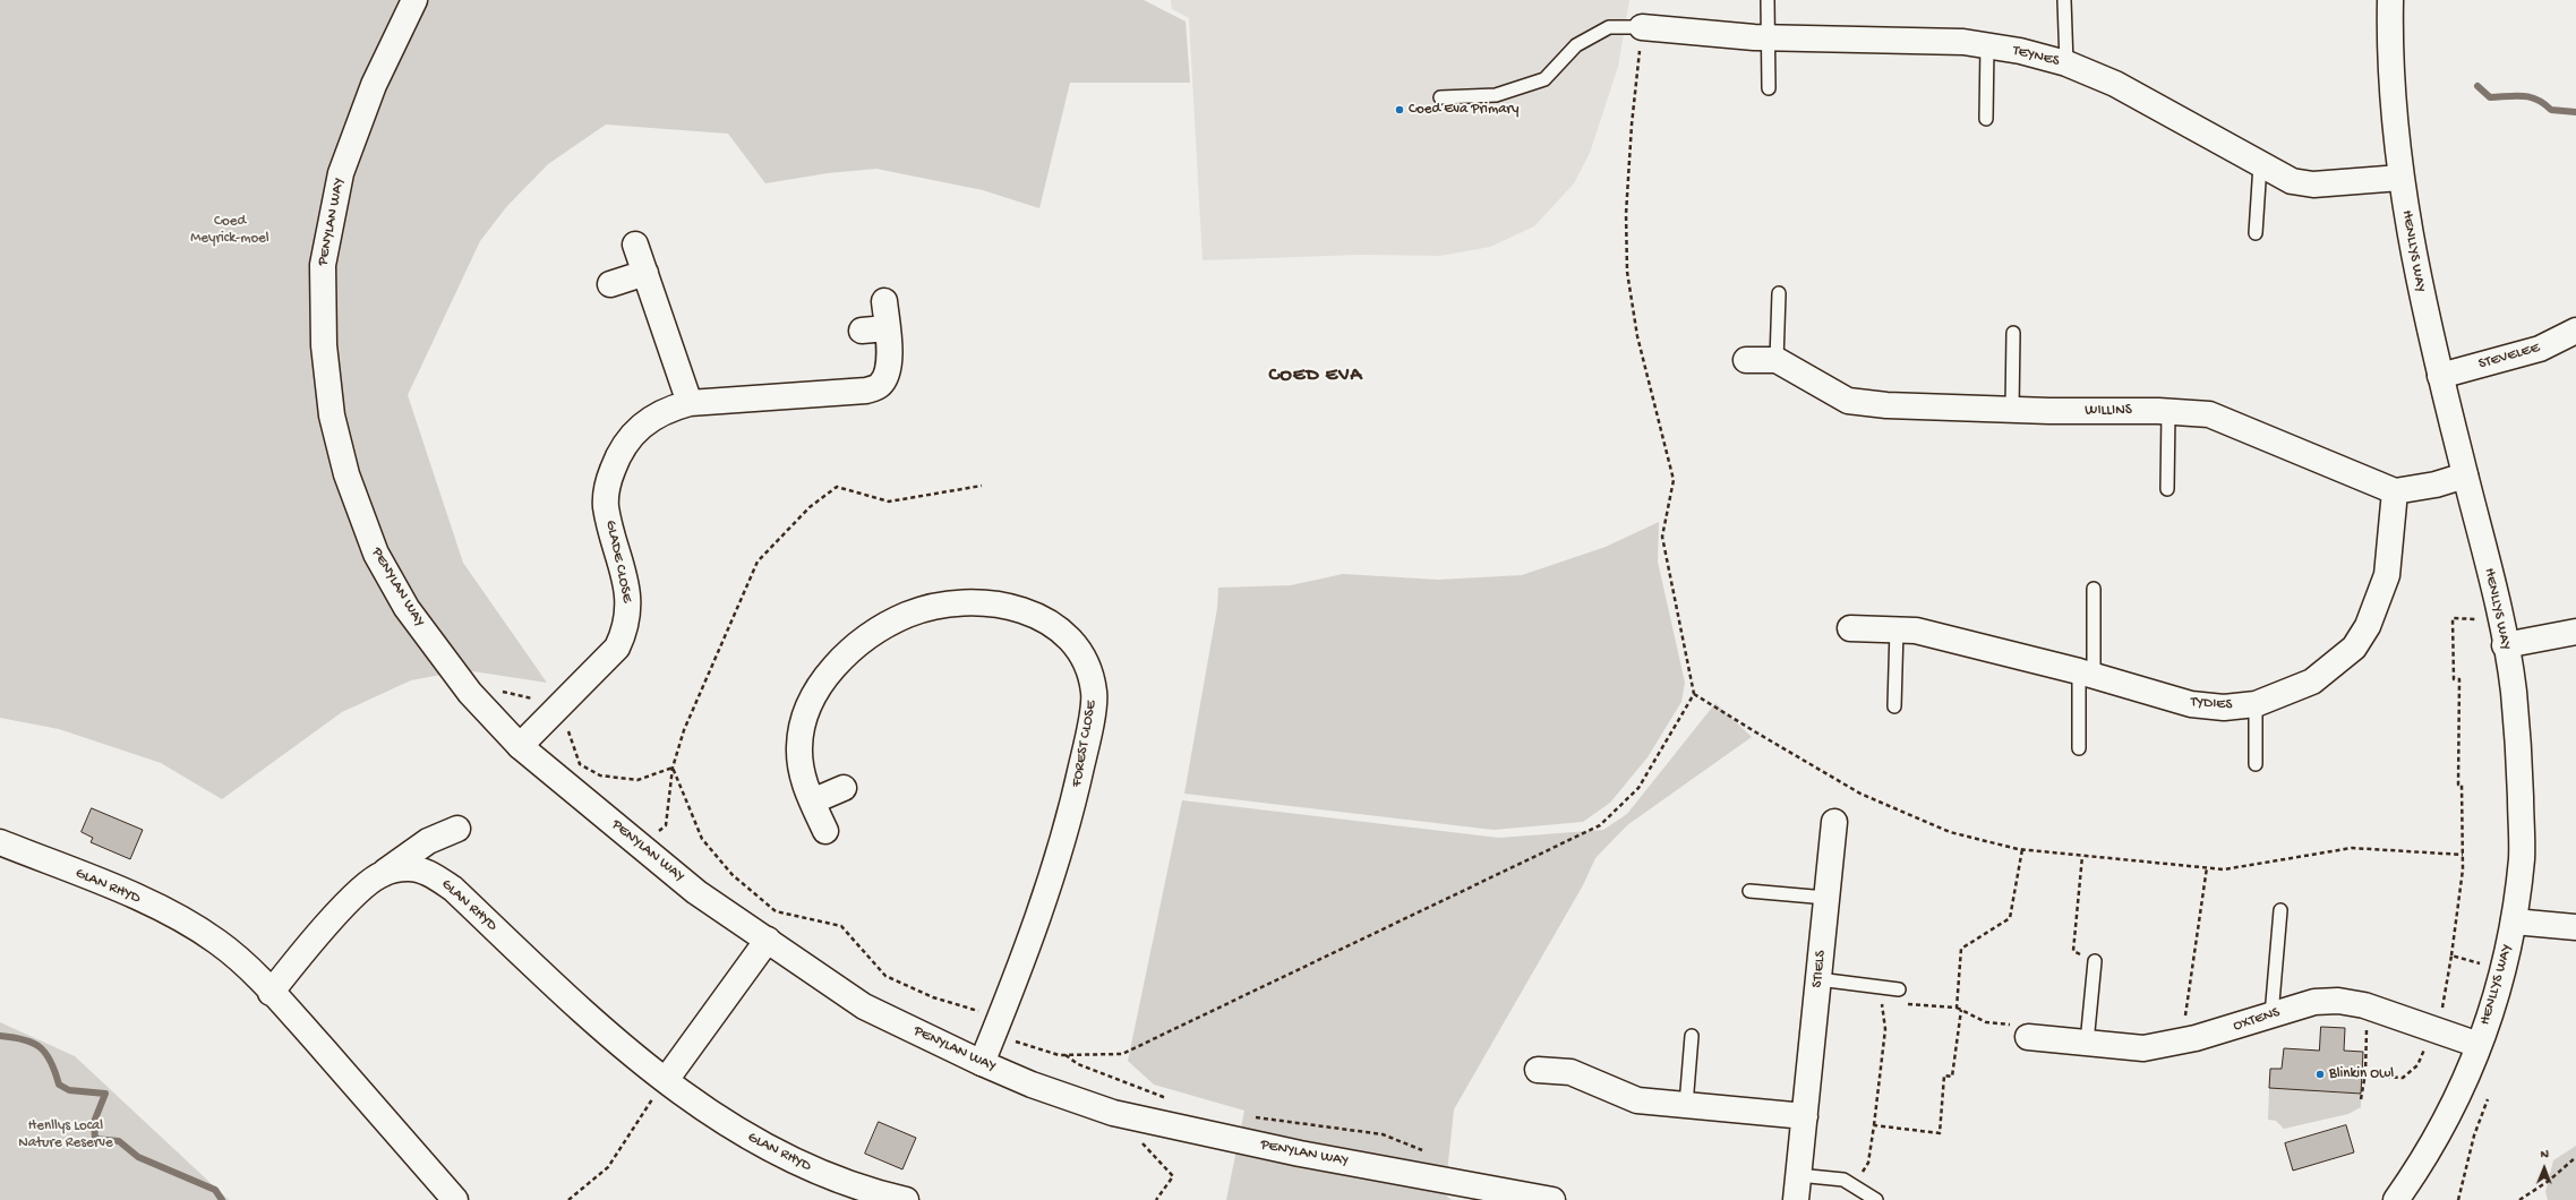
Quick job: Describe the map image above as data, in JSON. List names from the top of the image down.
{
  "streets": {
    "street": [
      "TEYNES",
      "PENYLAN WAY",
      "HENLLYS WAY",
      "STEVELEE",
      "WILLINS",
      "GLADE CLOSE",
      "TYDIES",
      "FOREST CLOSE",
      "GLAN RHYD",
      "STIELS",
      "OXTENS"
    ]
  },
  "crossings": [
    ["TEYNES", "HENLLYS WAY"],
    ["PENYLAN WAY", "GLADE CLOSE"],
    ["PENYLAN WAY", "FOREST CLOSE"],
    ["HENLLYS WAY", "STEVELEE"],
    ["HENLLYS WAY", "OXTENS"],
    ["WILLINS", "TYDIES"]
  ],
  "districts": ["COED EVA"],
  "parks": ["Coed Meyrick-moel", "Henllys Local Nature Reserve"],
  "places": ["Coed Eva Primary", "Blinkin Owl"],
  "north": "top"
}
